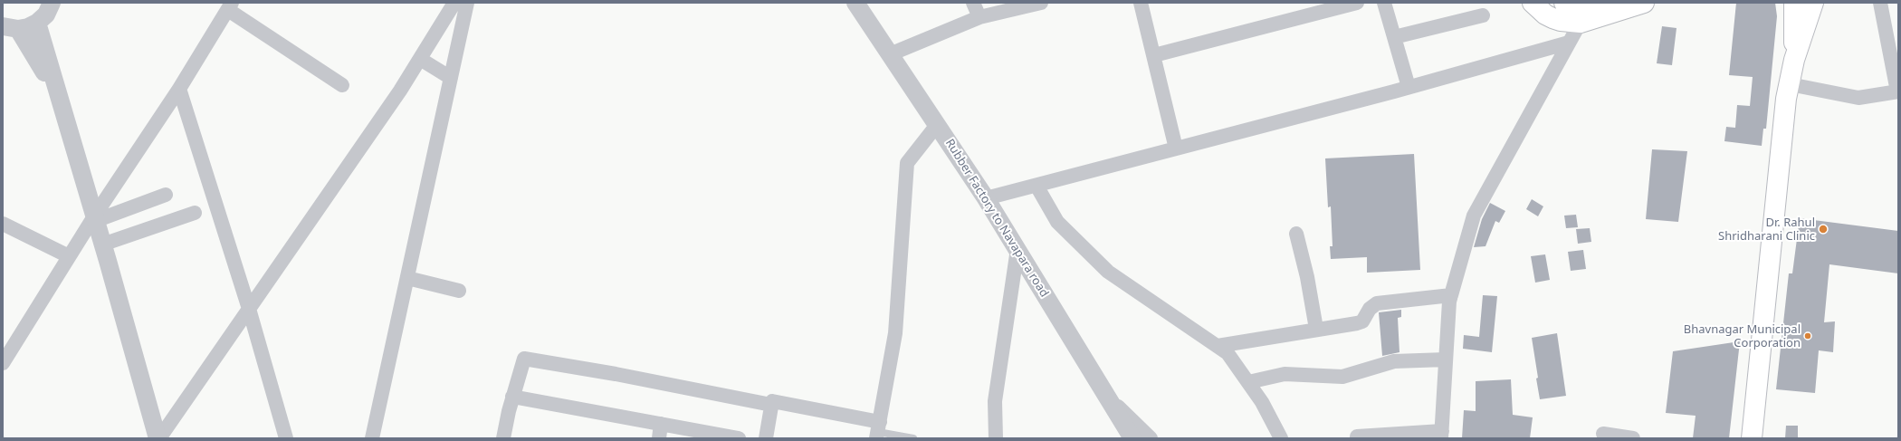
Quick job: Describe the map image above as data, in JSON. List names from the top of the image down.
{
  "streets": {
    "street": ["Rubber Factory to Navapara road"]
  },
  "places": ["Dr. Rahul Shridharani Clinic", "Bhavnagar Municipal Corporation"]
}
